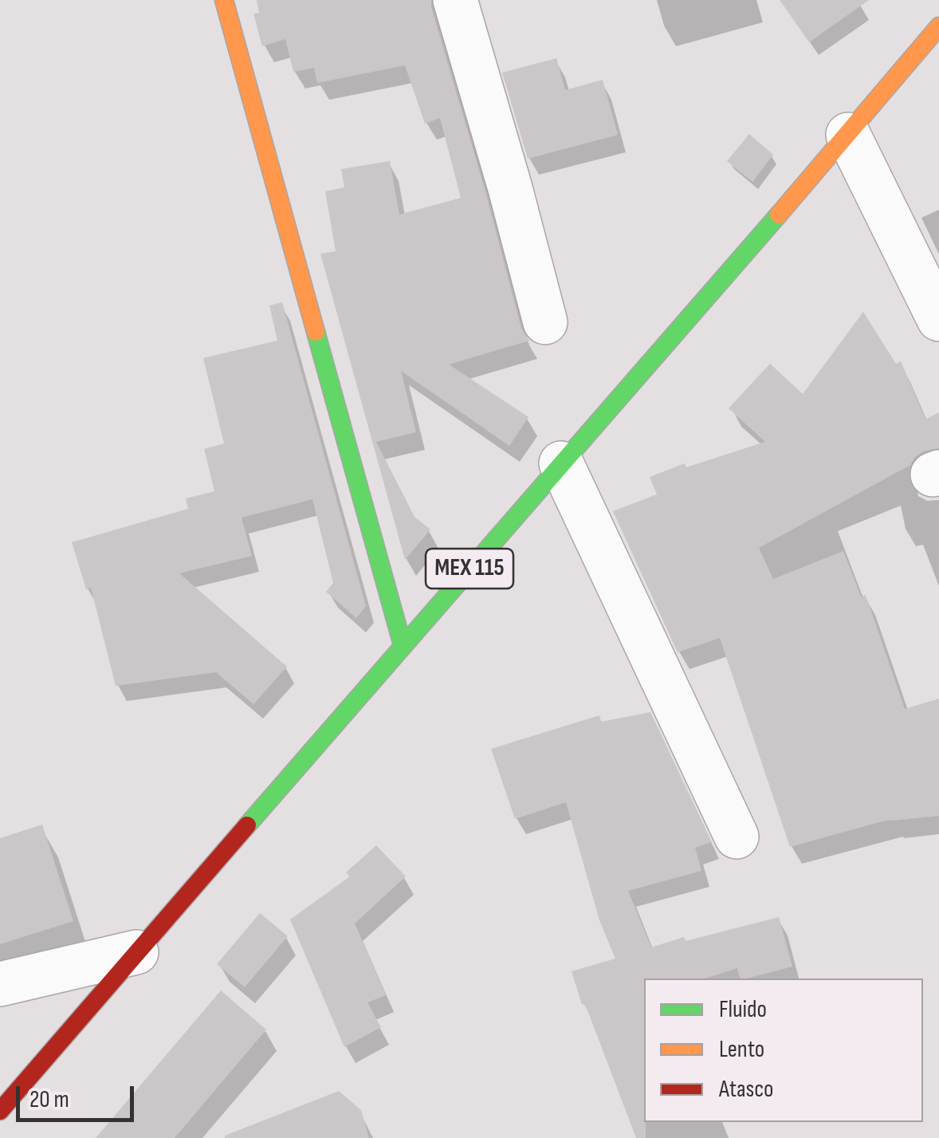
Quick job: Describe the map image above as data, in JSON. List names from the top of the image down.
{
  "streets": {
    "main road": ["MEX 115"]
  },
  "legend": ["Fluido", "Lento", "Atasco"],
  "scale_bar": "20 m"
}
